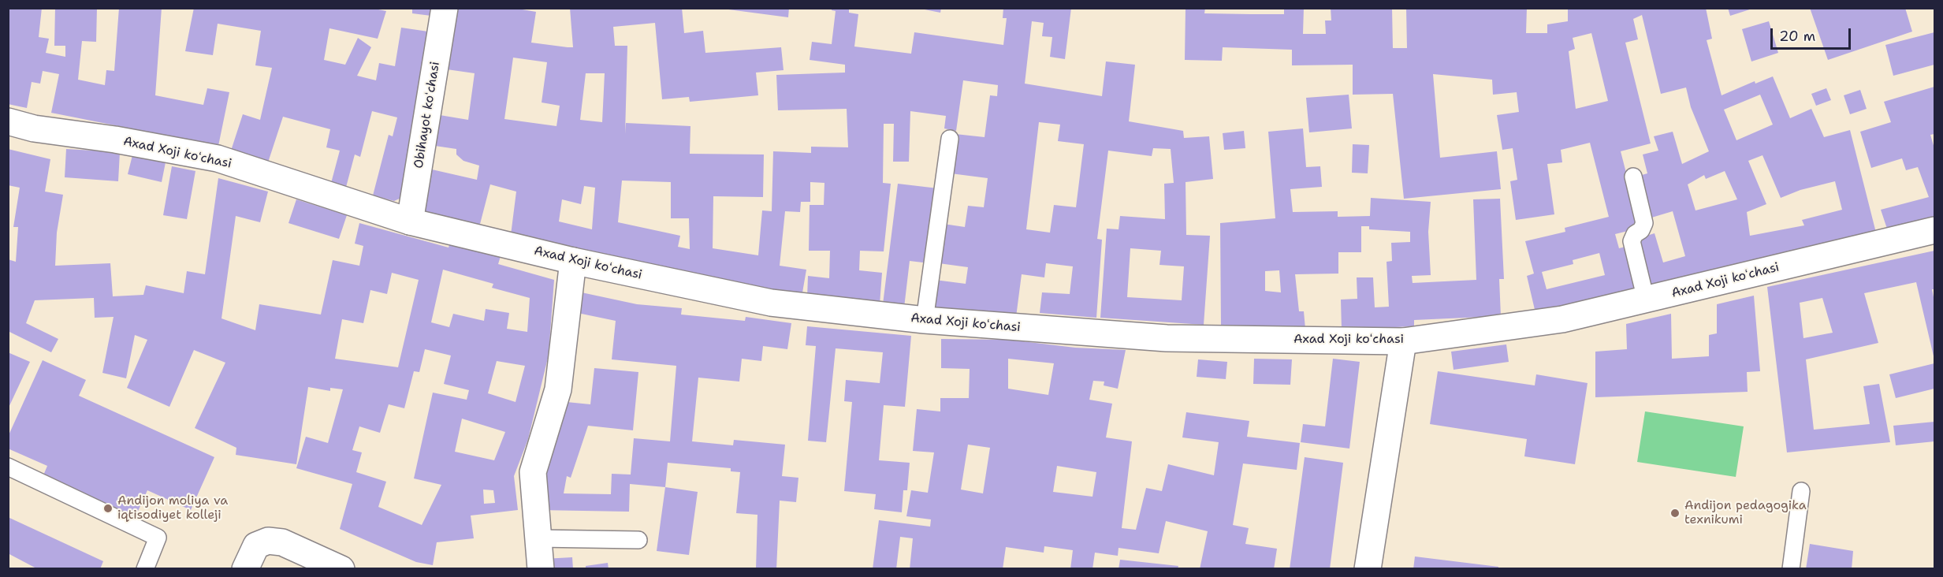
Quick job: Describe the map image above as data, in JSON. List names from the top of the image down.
{
  "streets": {
    "street": ["Obihayot koʻchasi", "Axad Xoji koʻchasi"]
  },
  "crossings": [
    ["Obihayot koʻchasi", "Axad Xoji koʻchasi"]
  ],
  "places": ["Andijon moliya va iqtisodiyet kolleji", "Andijon pedagogika texnikumi"],
  "scale_bar": "20 m"
}
